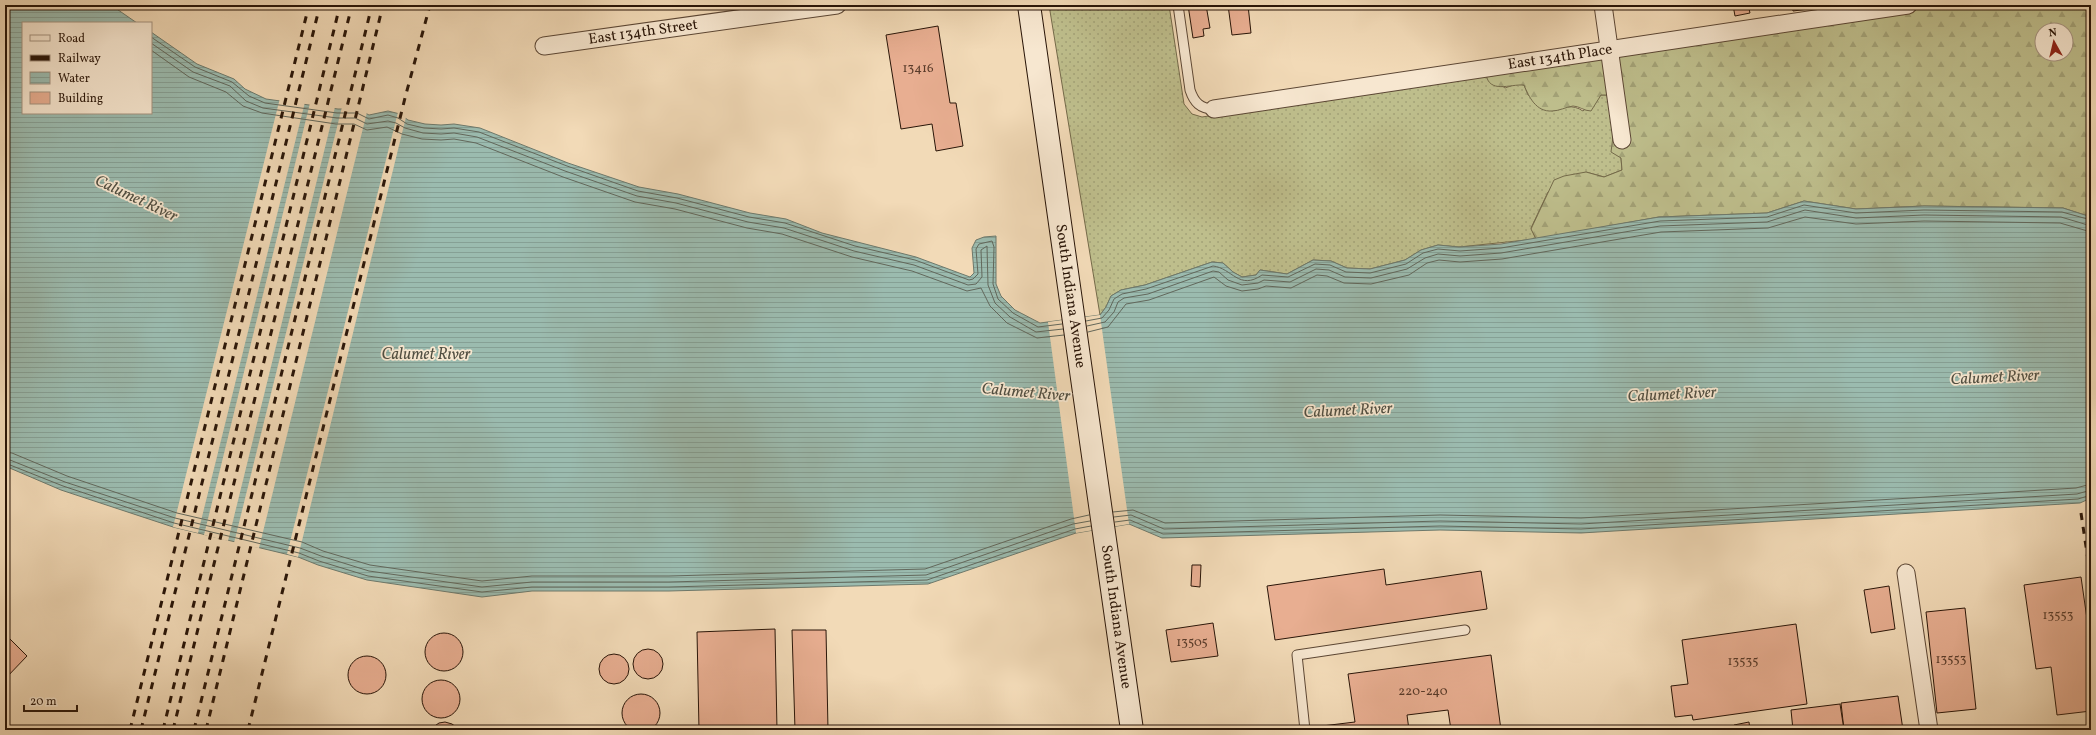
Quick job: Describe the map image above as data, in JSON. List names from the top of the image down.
{
  "streets": {
    "main road": ["South Indiana Avenue"],
    "street": ["East 134th Street", "East 134th Place"]
  },
  "water": ["Calumet River"],
  "house_numbers": [
    "13416",
    "13553",
    "13505",
    "13553",
    "13535",
    "220-240"
  ],
  "legend": [
    "Road",
    "Railway",
    "Water",
    "Building"
  ],
  "scale_bar": "20 m",
  "north": "top"
}
